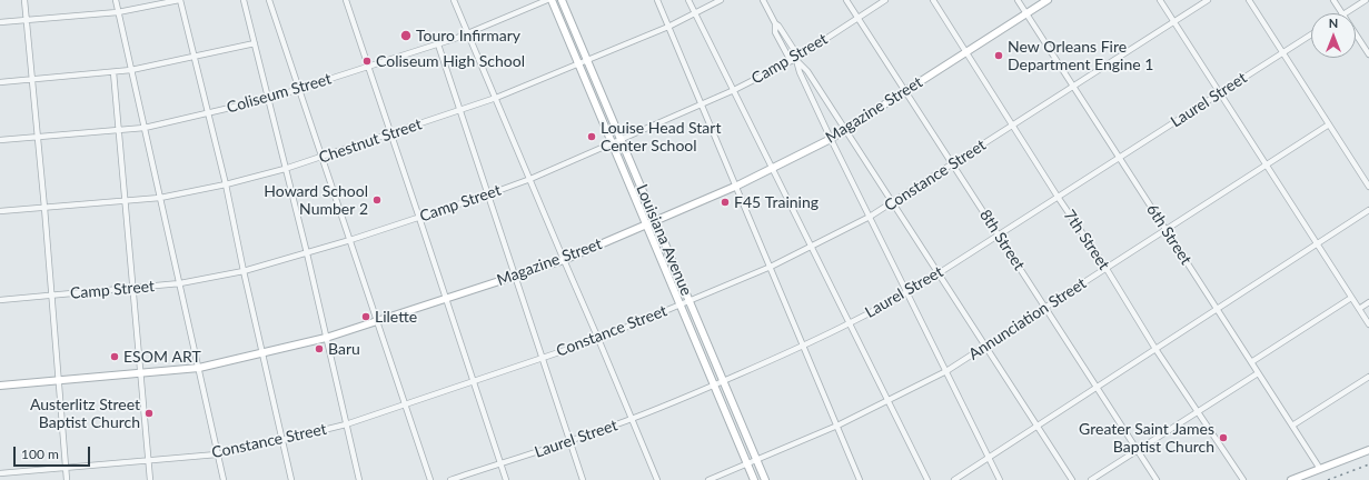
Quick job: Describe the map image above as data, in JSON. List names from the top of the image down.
{
  "streets": {
    "street": [
      "Camp Street",
      "Coliseum Street",
      "Laurel Street",
      "Magazine Street",
      "Chestnut Street",
      "Constance Street",
      "6th Street",
      "Louisiana Avenue",
      "8th Street",
      "7th Street",
      "Annunciation Street"
    ]
  },
  "crossings": [
    ["Camp Street", "Louisiana Avenue"],
    ["Camp Street", "8th Street"],
    ["Laurel Street", "6th Street"],
    ["Laurel Street", "Louisiana Avenue"],
    ["Laurel Street", "8th Street"],
    ["Laurel Street", "7th Street"],
    ["Magazine Street", "6th Street"],
    ["Magazine Street", "Louisiana Avenue"],
    ["Magazine Street", "8th Street"],
    ["Magazine Street", "7th Street"],
    ["Chestnut Street", "Louisiana Avenue"],
    ["Constance Street", "6th Street"],
    ["Constance Street", "Louisiana Avenue"],
    ["Constance Street", "8th Street"],
    ["Constance Street", "7th Street"],
    ["6th Street", "Annunciation Street"],
    ["Louisiana Avenue", "Annunciation Street"],
    ["8th Street", "Annunciation Street"],
    ["7th Street", "Annunciation Street"]
  ],
  "places": [
    "Touro Infirmary",
    "New Orleans Fire Department Engine 1",
    "Coliseum High School",
    "Louise Head Start Center School",
    "Howard School Number 2",
    "F45 Training",
    "Lilette",
    "Baru",
    "ESOM ART",
    "Austerlitz Street Baptist Church",
    "Greater Saint James Baptist Church"
  ],
  "scale_bar": "100 m",
  "north": "top"
}
